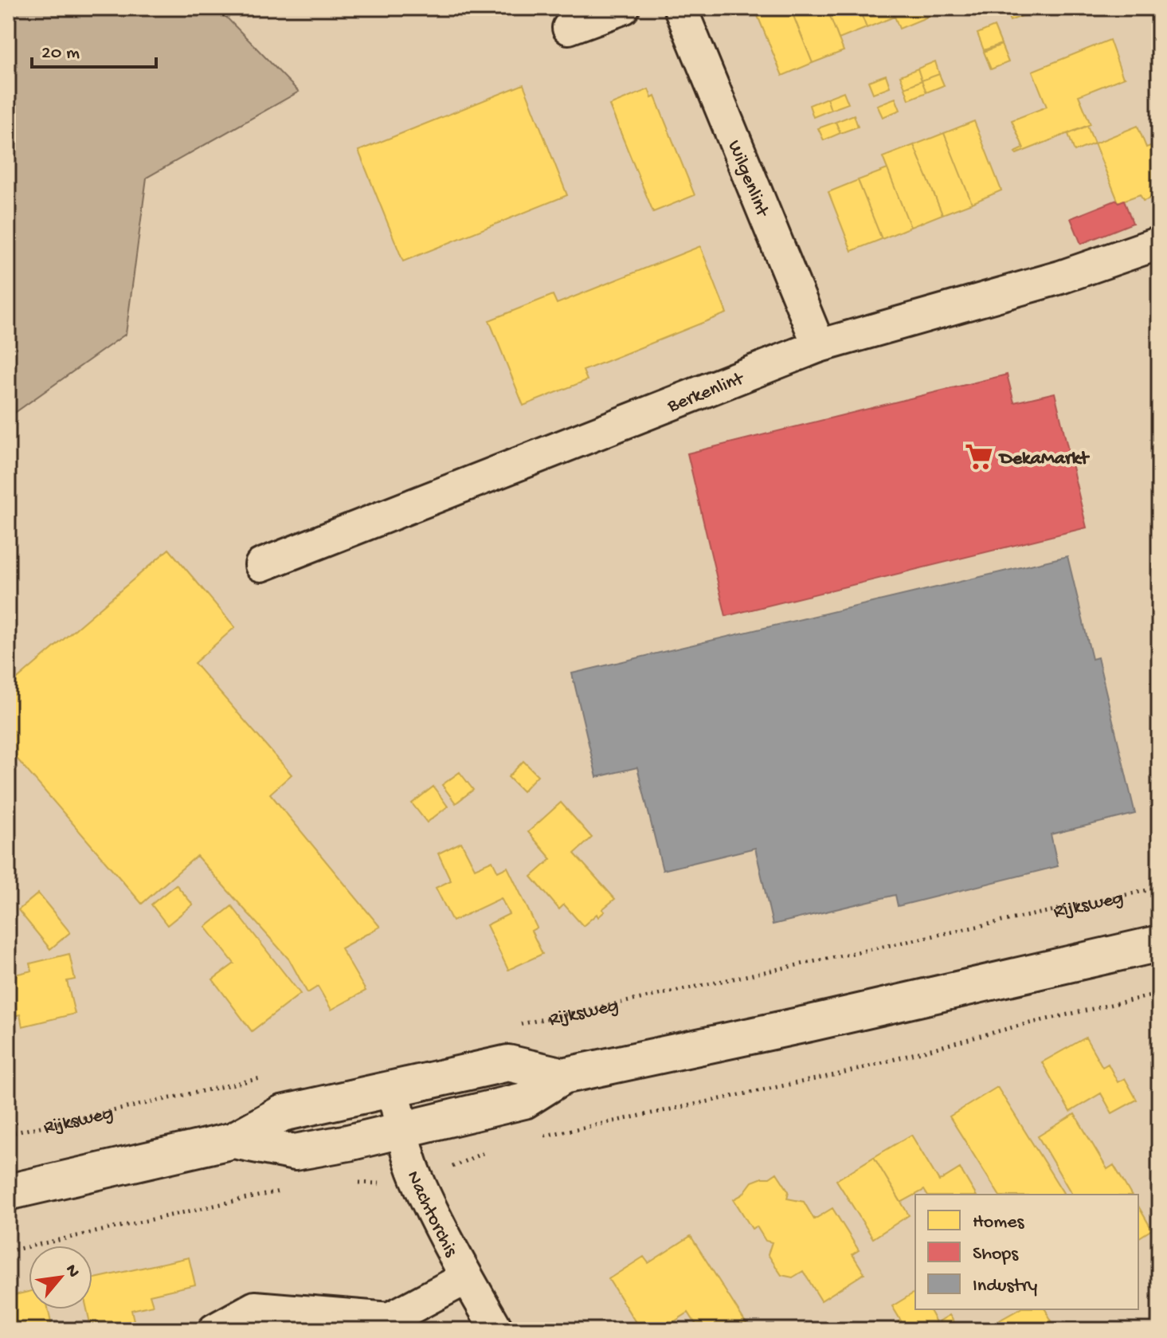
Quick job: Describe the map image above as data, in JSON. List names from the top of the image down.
{
  "streets": {
    "street": ["Wilgenlint", "Berkenlint", "Nachtorchis"],
    "path": ["Rijksweg"]
  },
  "crossings": [
    ["Wilgenlint", "Berkenlint"]
  ],
  "places": {
    "supermarket": ["DekaMarkt"]
  },
  "legend": ["Homes", "Shops", "Industry"],
  "scale_bar": "20 m",
  "north": "top right"
}
